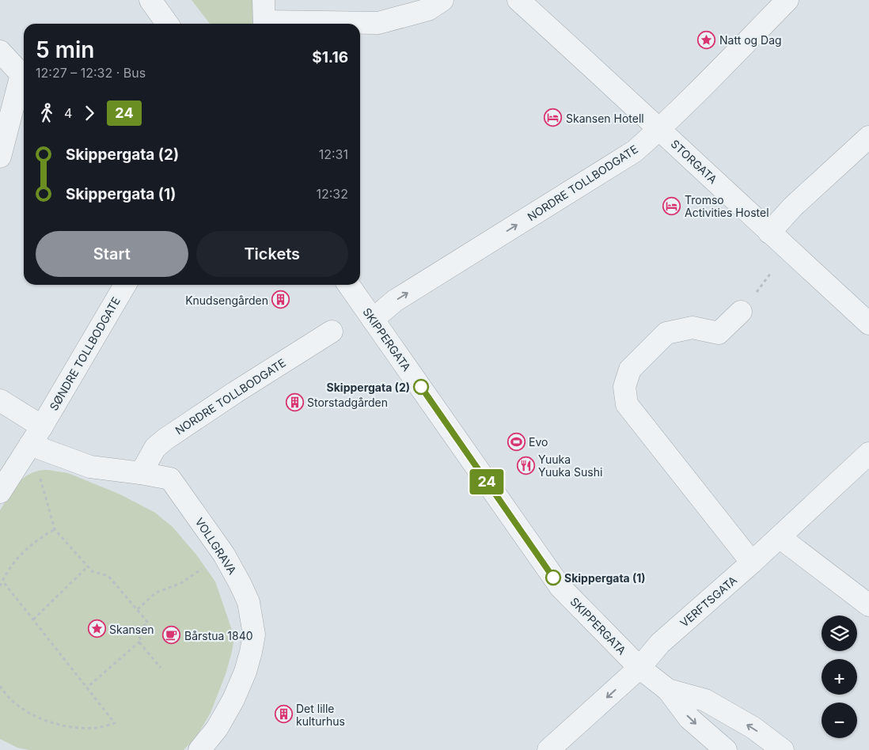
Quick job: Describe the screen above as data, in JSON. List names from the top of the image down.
{
  "streets": {
    "street": [
      "STORGATA",
      "NORDRE TOLLBODGATE",
      "SKIPPERGATA",
      "SØNDRE TOLLBODGATE",
      "VOLLGRAVA",
      "VERFTSGATA"
    ]
  },
  "crossings": [
    ["STORGATA", "NORDRE TOLLBODGATE"],
    ["NORDRE TOLLBODGATE", "SKIPPERGATA"],
    ["NORDRE TOLLBODGATE", "VOLLGRAVA"],
    ["SKIPPERGATA", "VERFTSGATA"],
    ["SØNDRE TOLLBODGATE", "VOLLGRAVA"]
  ],
  "one_way": ["NORDRE TOLLBODGATE"],
  "places": {
    "place": ["Natt og Dag", "Skansen"],
    "hotel": ["Skansen Hotell", "Tromso Activities Hostel"],
    "building": ["Knudsengården", "Storstadgården", "Det lille kulturhus"],
    "other": ["Skippergata (2)", "Skippergata (1)"],
    "sports": ["Evo"],
    "restaurant": ["Yuuka Yuuka Sushi"],
    "cafe": ["Bårstua 1840"]
  },
  "lines": ["bus line 24"],
  "page": {
    "on_map": "24",
    "heading": ["5 min", "12:27 – 12:32 · Bus", "$1.16"],
    "legs": ["4", "24"],
    "list": [
      {
        "name": "Skippergata (2)",
        "value": "12:31"
      },
      {
        "name": "Skippergata (1)",
        "value": "12:32"
      }
    ],
    "buttons": ["Start", "Tickets"],
    "map_buttons": ["+", "−"]
  }
}
